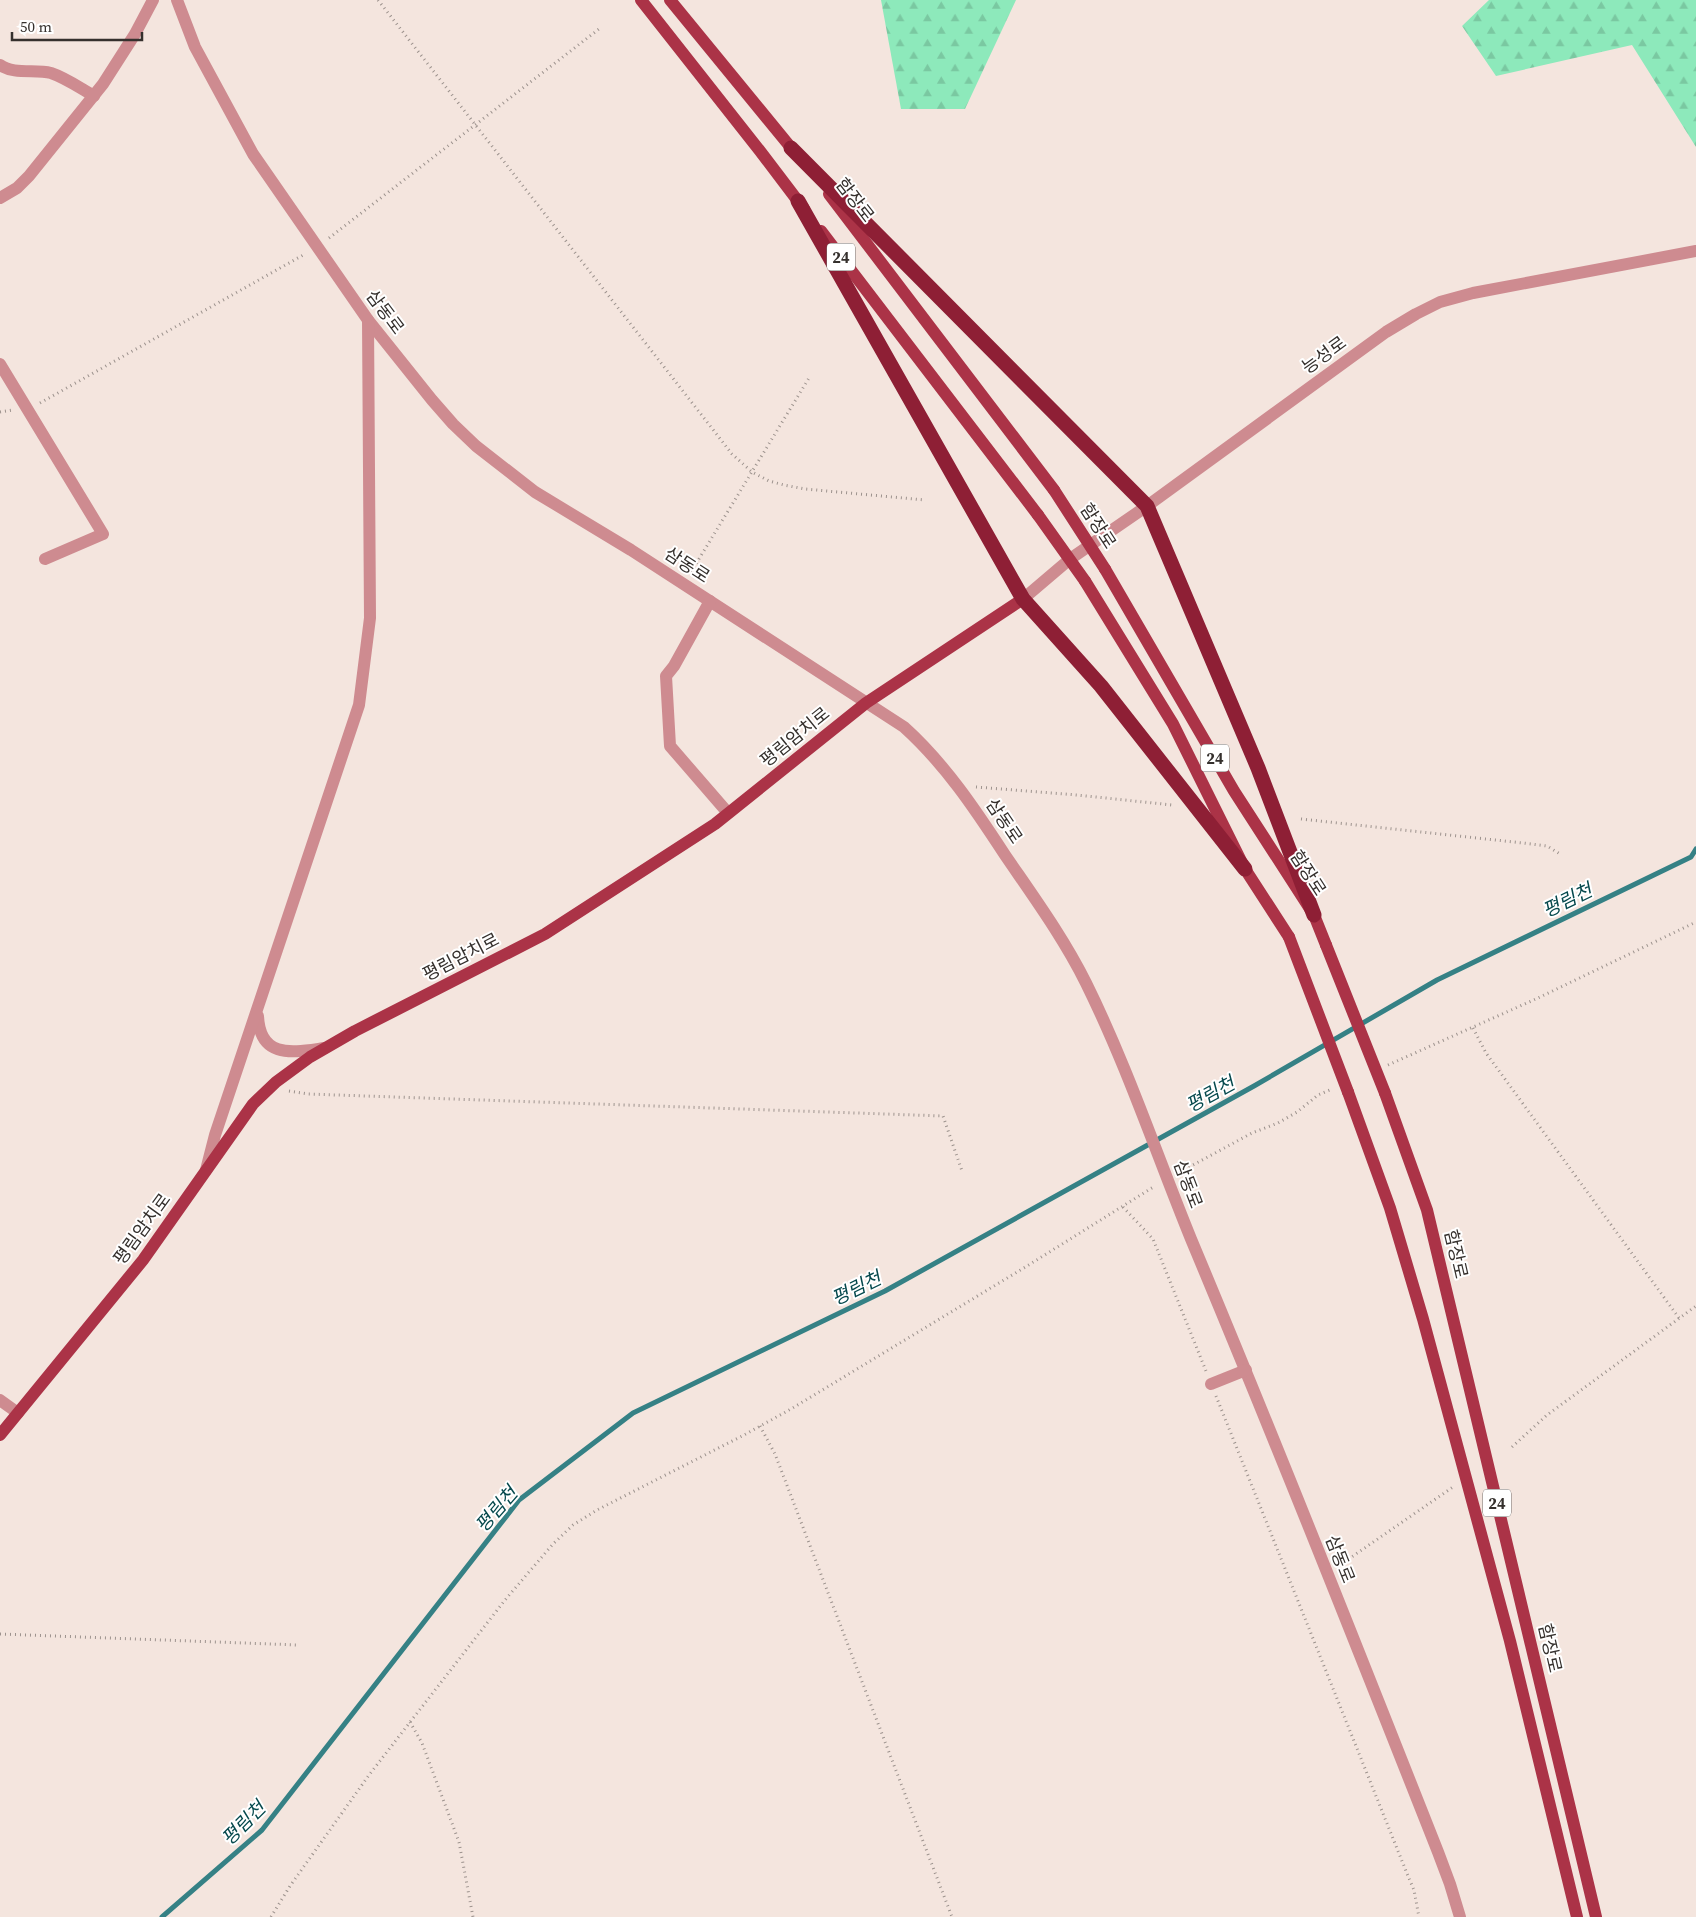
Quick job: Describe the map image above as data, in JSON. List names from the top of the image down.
{
  "streets": {
    "main road": ["함장로", "24", "평림암치로"],
    "street": ["삼동로", "능성로"]
  },
  "crossings": [
    ["삼동로", "평림암치로"],
    ["능성로", "평림암치로"]
  ],
  "water": ["평림천"],
  "scale_bar": "50 m"
}
